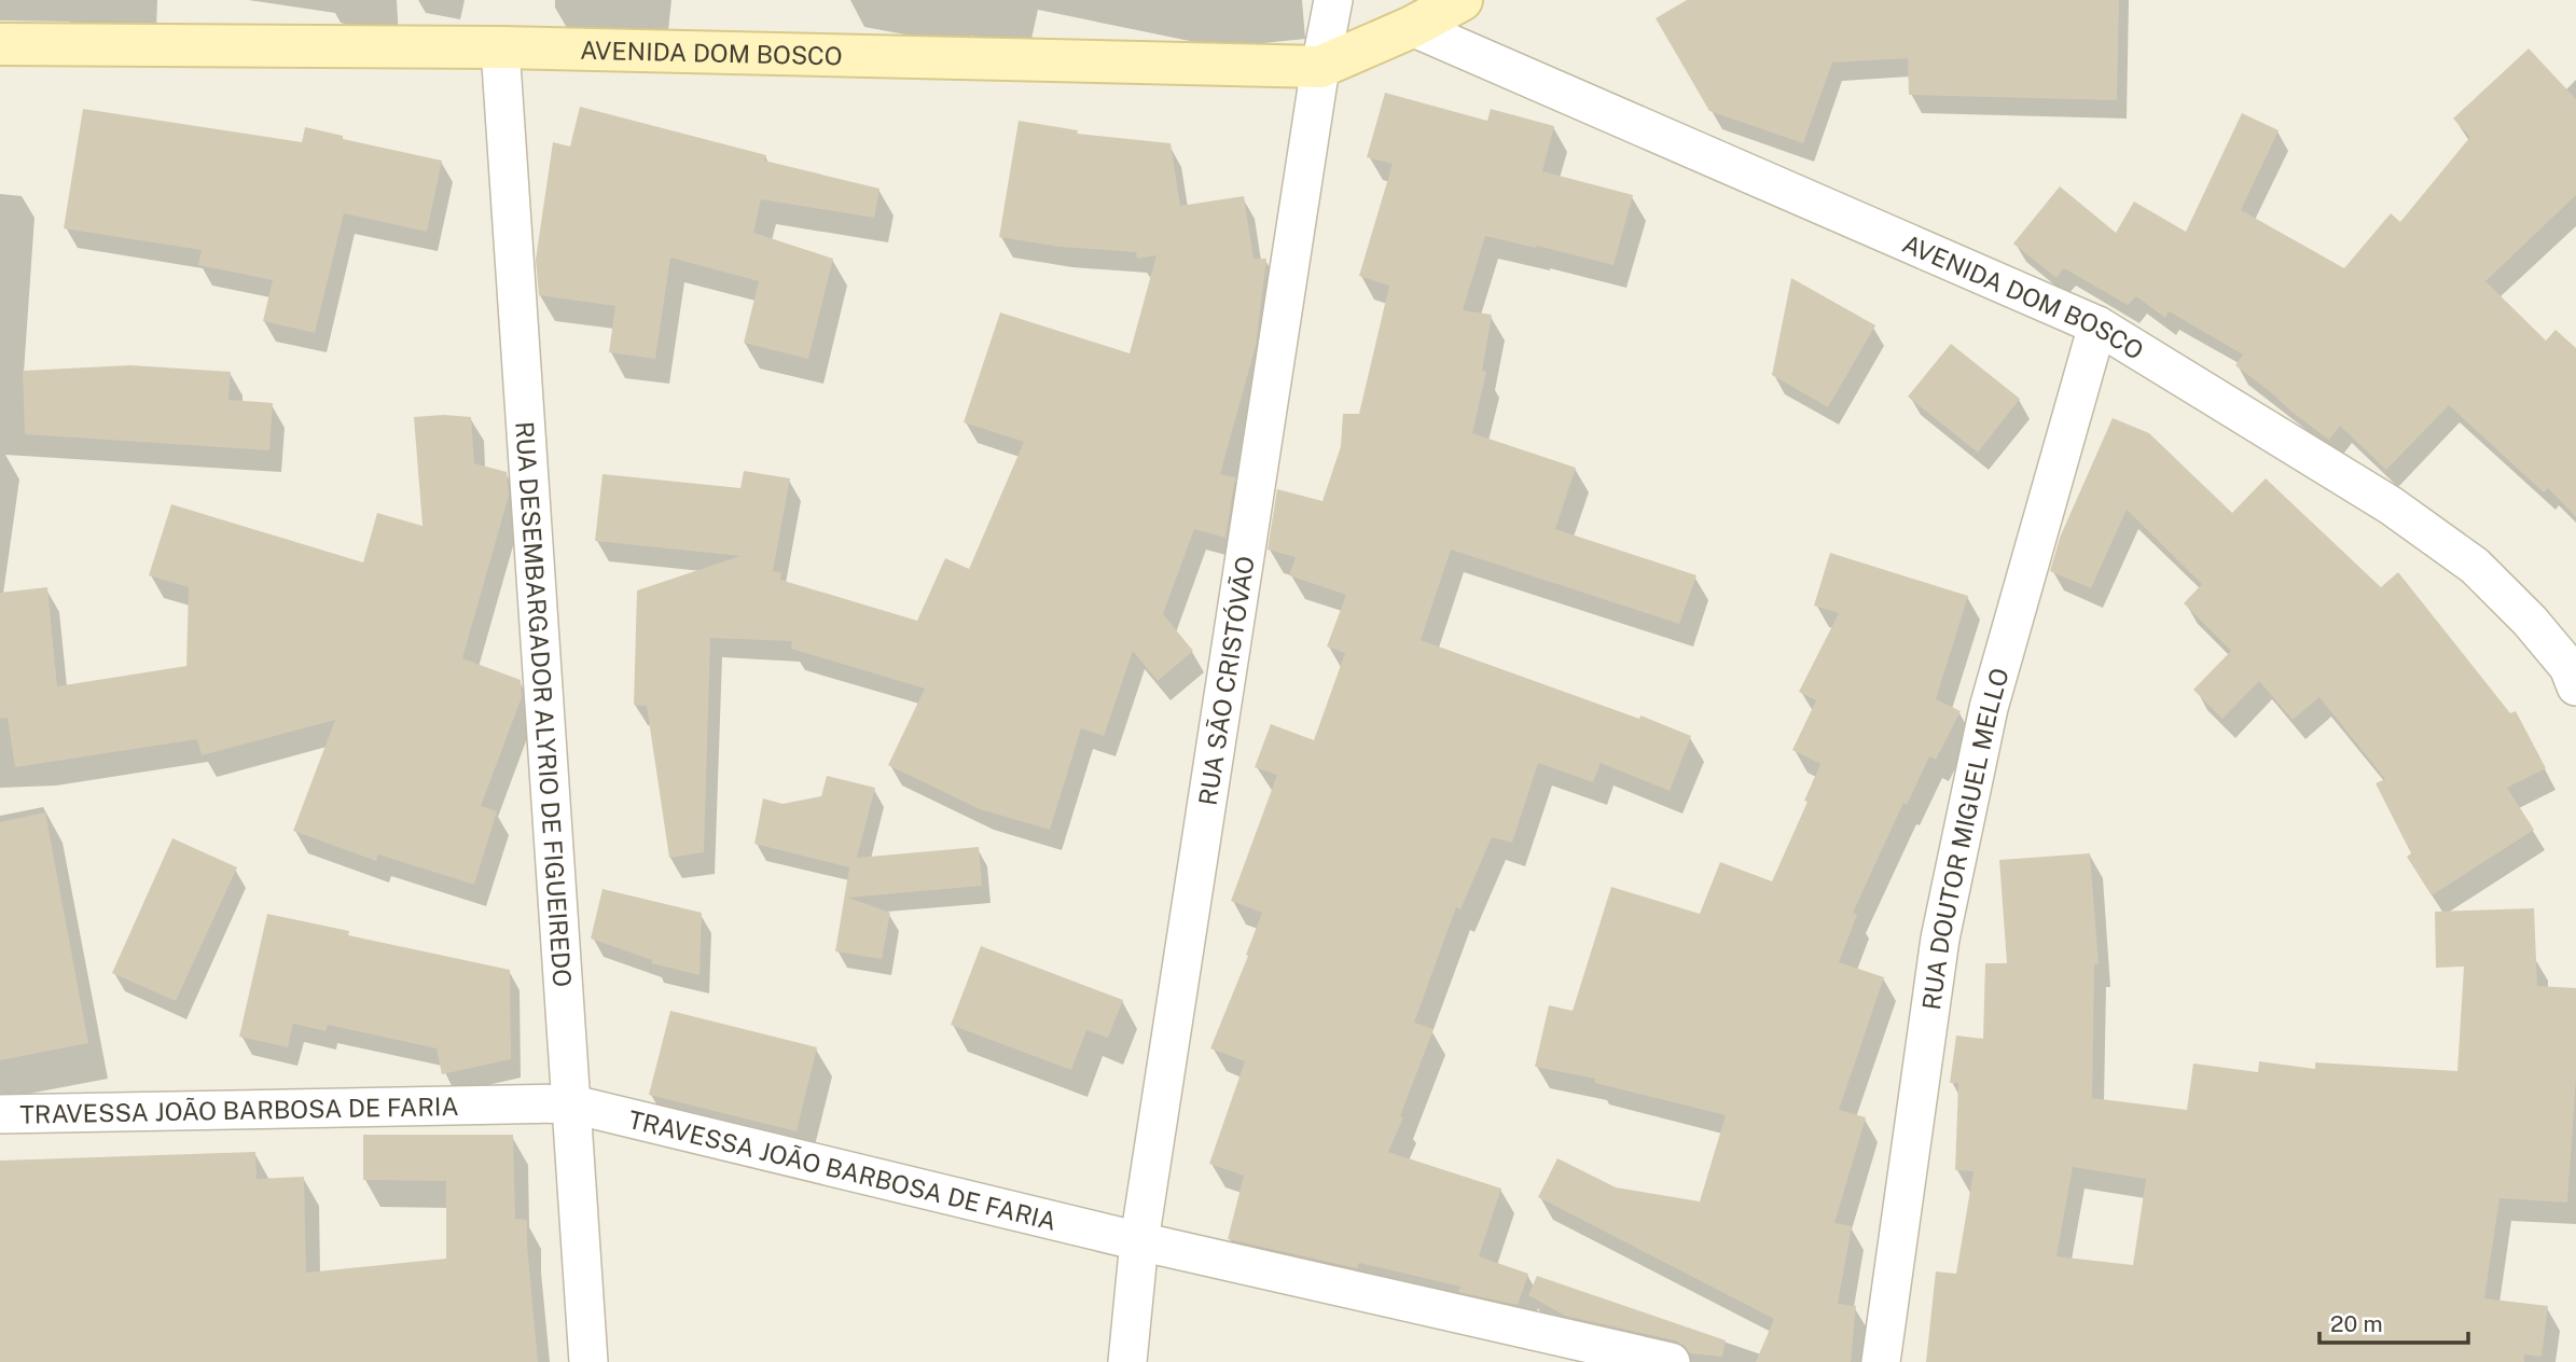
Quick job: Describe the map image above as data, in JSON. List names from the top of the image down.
{
  "streets": {
    "street": [
      "AVENIDA DOM BOSCO",
      "RUA SÃO CRISTÓVÃO",
      "RUA DESEMBARGADOR ALYRIO DE FIGUEIREDO",
      "RUA DOUTOR MIGUEL MELLO",
      "TRAVESSA JOÃO BARBOSA DE FARIA"
    ]
  },
  "crossings": [
    ["AVENIDA DOM BOSCO", "RUA SÃO CRISTÓVÃO"],
    ["AVENIDA DOM BOSCO", "RUA DESEMBARGADOR ALYRIO DE FIGUEIREDO"],
    ["AVENIDA DOM BOSCO", "RUA DOUTOR MIGUEL MELLO"],
    ["RUA SÃO CRISTÓVÃO", "TRAVESSA JOÃO BARBOSA DE FARIA"],
    ["RUA DESEMBARGADOR ALYRIO DE FIGUEIREDO", "TRAVESSA JOÃO BARBOSA DE FARIA"]
  ],
  "scale_bar": "20 m"
}
